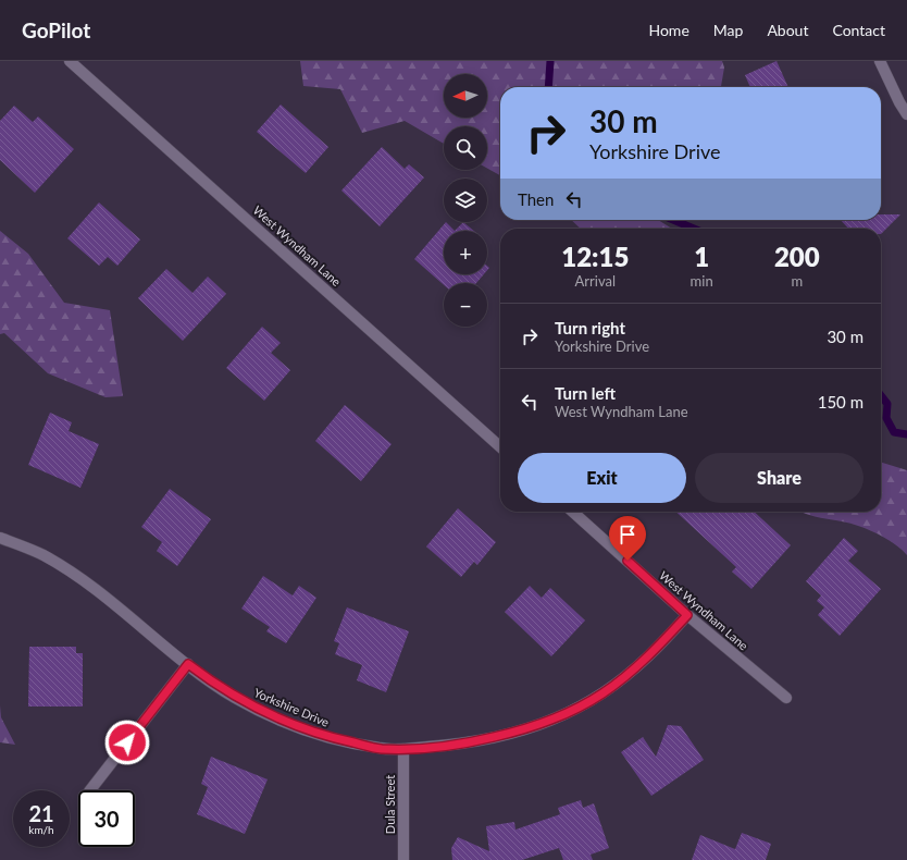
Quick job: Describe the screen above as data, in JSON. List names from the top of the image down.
{
  "streets": {
    "street": ["West Wyndham Lane", "Yorkshire Drive", "Dula Street"]
  },
  "crossings": [
    ["West Wyndham Lane", "Yorkshire Drive"],
    ["Yorkshire Drive", "Dula Street"]
  ],
  "north": "left",
  "page": {
    "header": "GoPilot",
    "nav": [
      "Home",
      "Map",
      "About",
      "Contact"
    ],
    "map_buttons": ["+", "−"],
    "turn": ["30 m", "Yorkshire Drive"],
    "then": "Then",
    "eta": [
      "12:15",
      "Arrival",
      "1",
      "min",
      "200",
      "m"
    ],
    "list": [
      {
        "name": "Turn right",
        "note": "Yorkshire Drive",
        "value": "30 m"
      },
      {
        "name": "Turn left",
        "note": "West Wyndham Lane",
        "value": "150 m"
      }
    ],
    "buttons": ["Exit", "Share"],
    "speed": "21 km/h",
    "limit": "30"
  }
}
